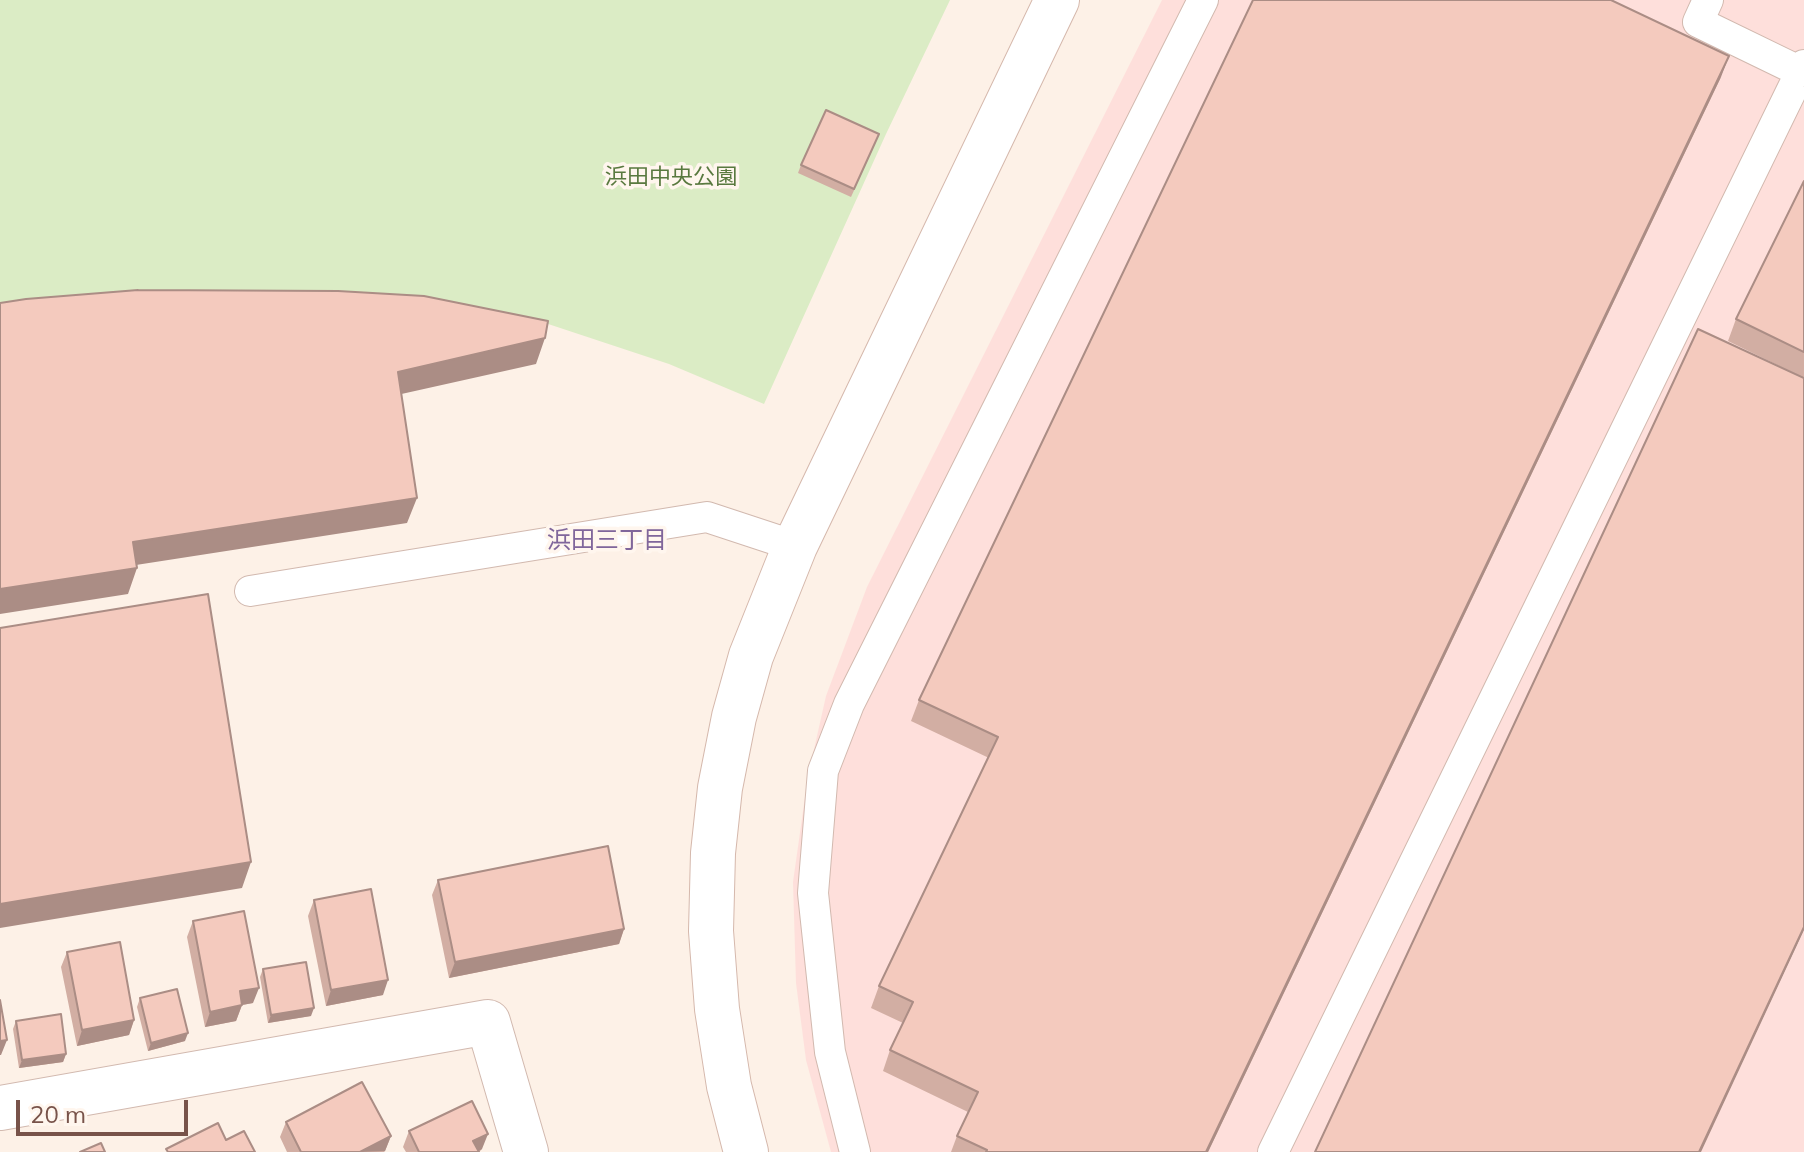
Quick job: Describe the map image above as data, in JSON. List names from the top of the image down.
{
  "districts": ["浜田三丁目"],
  "parks": ["浜田中央公園"],
  "scale_bar": "20 m"
}
